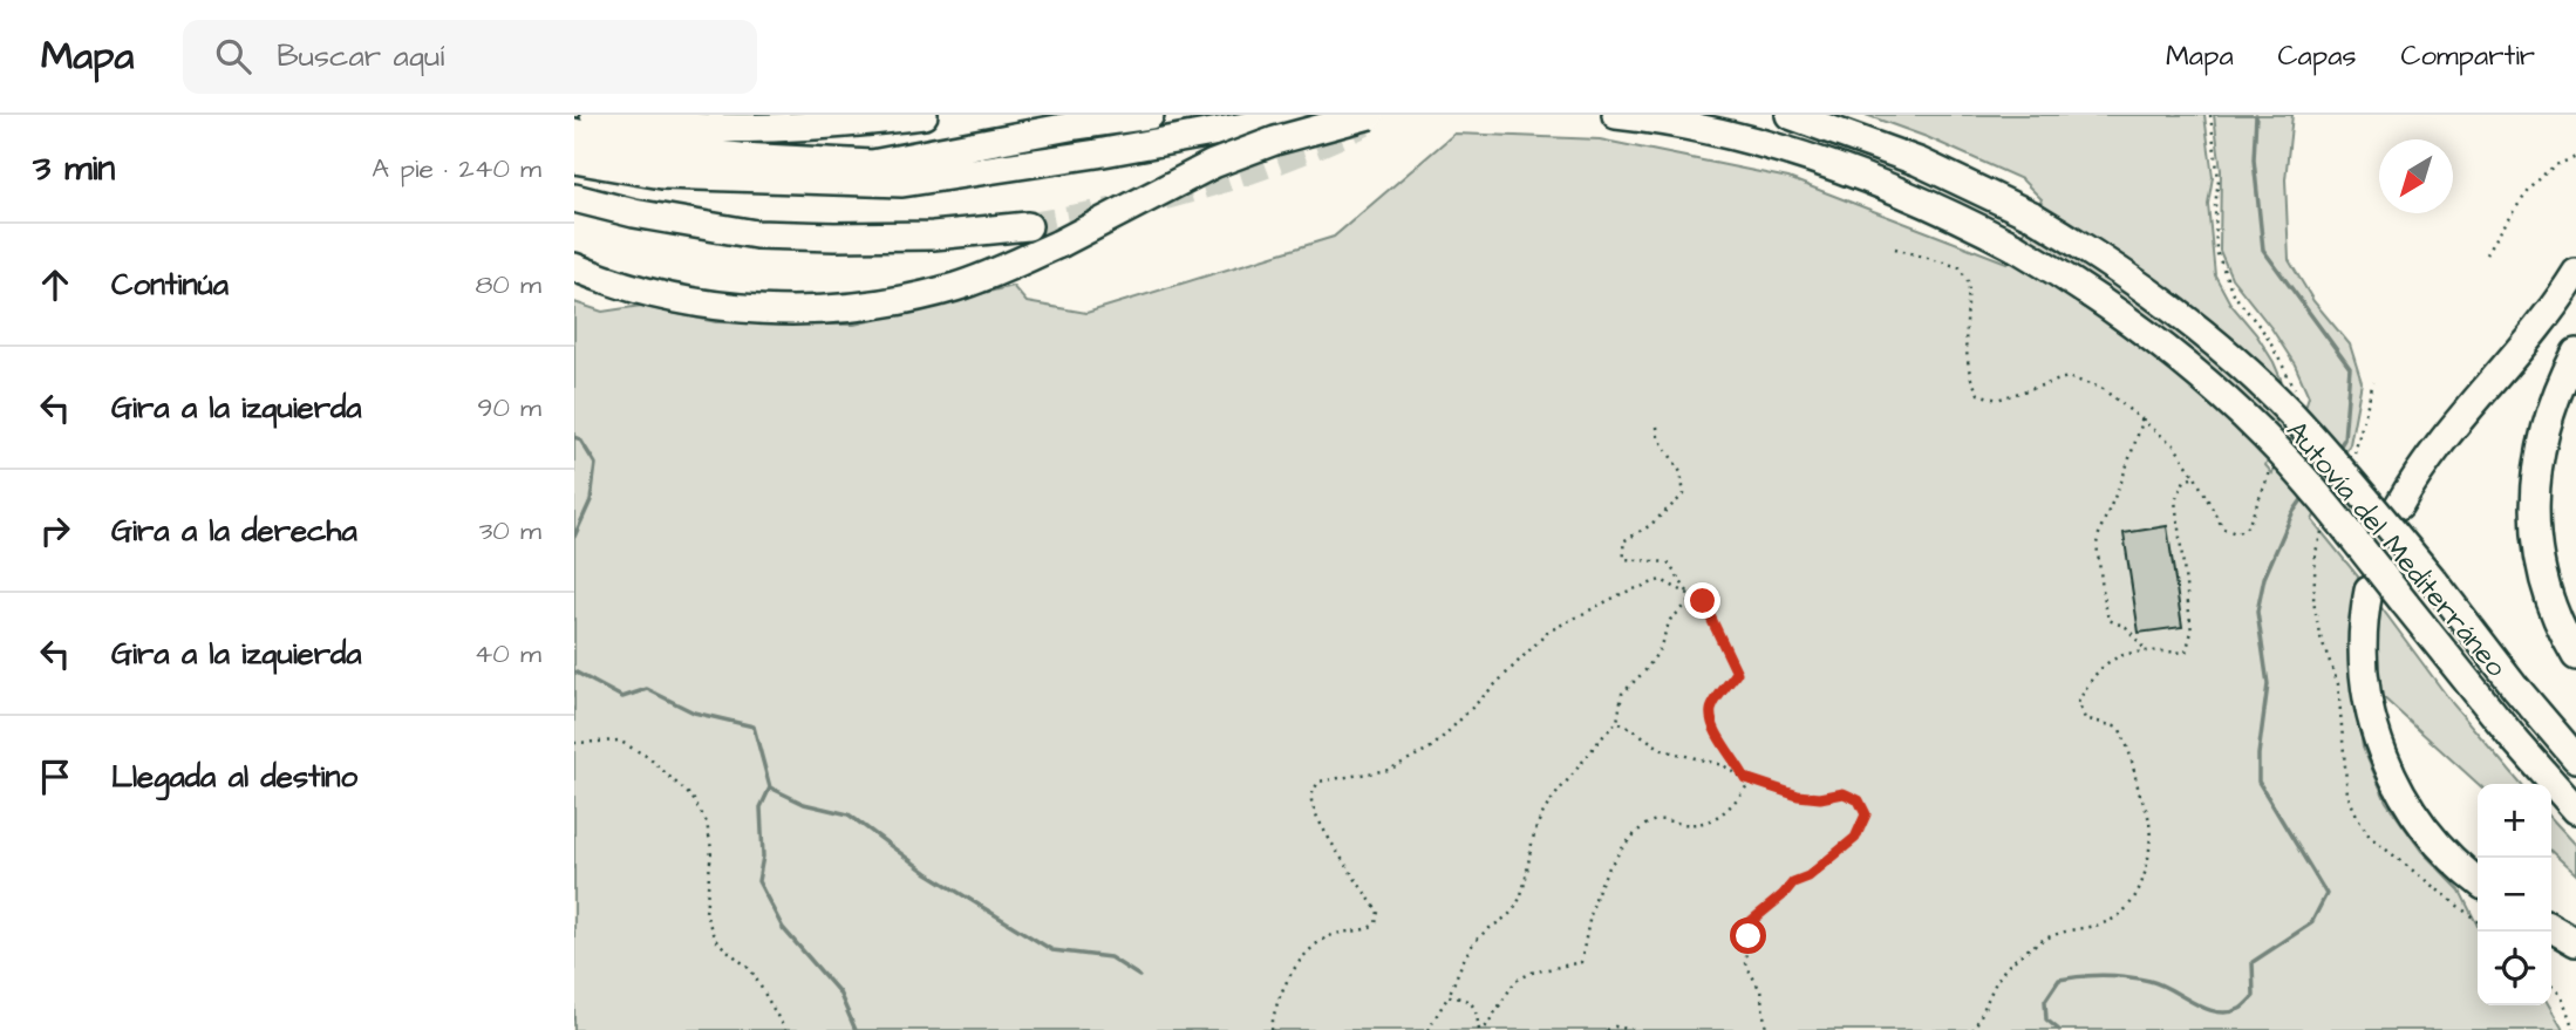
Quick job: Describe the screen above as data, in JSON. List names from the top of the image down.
{
  "streets": {
    "highway": ["Autovía del Mediterráneo"]
  },
  "north": "bottom left",
  "page": {
    "header": "Mapa",
    "search": "Buscar aquí",
    "nav": ["Mapa", "Capas", "Compartir"],
    "heading": ["3 min", "A pie · 240 m"],
    "list": [
      ["Continúa", "80 m"],
      ["Gira a la izquierda", "90 m"],
      ["Gira a la derecha", "30 m"],
      ["Gira a la izquierda", "40 m"],
      "Llegada al destino"
    ],
    "map_buttons": ["+", "−"]
  }
}
